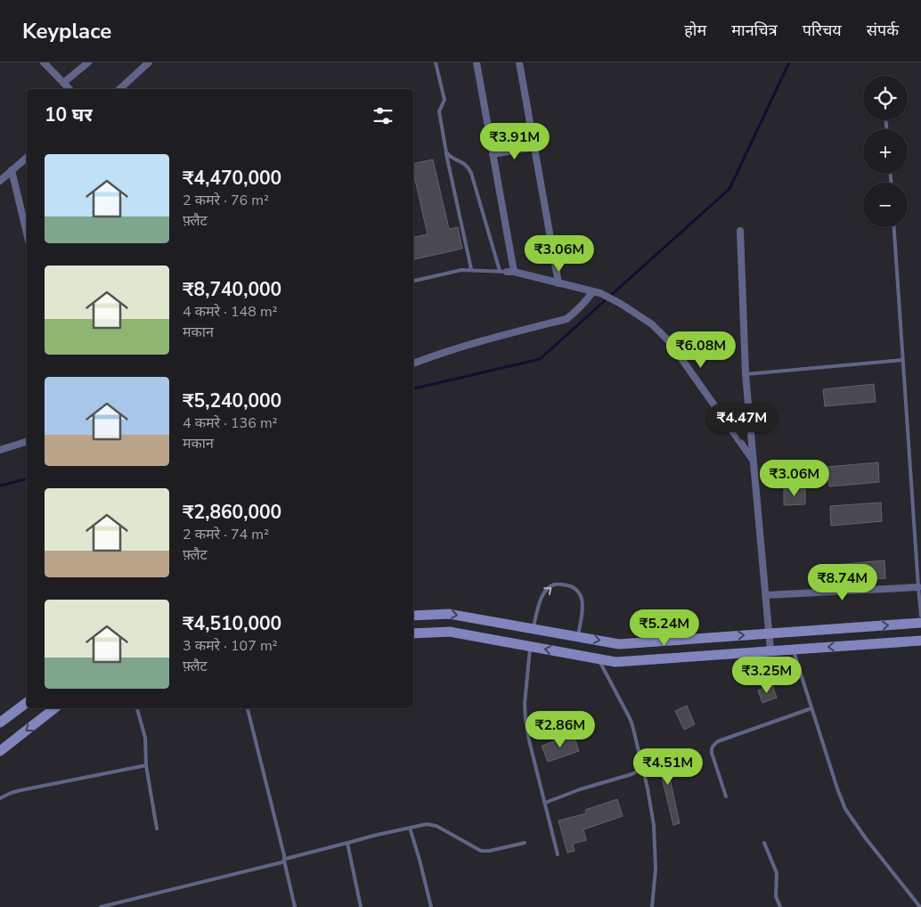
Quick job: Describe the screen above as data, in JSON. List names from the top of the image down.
{
  "page": {
    "header": "Keyplace",
    "nav": [
      "होम",
      "मानचित्र",
      "परिचय",
      "संपर्क"
    ],
    "map_buttons": ["+", "−"],
    "heading": "10 घर",
    "price": [
      "₹3.91M",
      "₹3.06M",
      "₹6.08M",
      "₹4.47M",
      "₹3.06M",
      "₹8.74M",
      "₹5.24M",
      "₹3.25M",
      "₹2.86M",
      "₹4.51M"
    ],
    "list": [
      {
        "name": "₹4,470,000",
        "note": "2 कमरे · 76 m² · फ़्लैट"
      },
      {
        "name": "₹8,740,000",
        "note": "4 कमरे · 148 m² · मकान"
      },
      {
        "name": "₹5,240,000",
        "note": "4 कमरे · 136 m² · मकान"
      },
      {
        "name": "₹2,860,000",
        "note": "2 कमरे · 74 m² · फ़्लैट"
      },
      {
        "name": "₹4,510,000",
        "note": "3 कमरे · 107 m² · फ़्लैट"
      }
    ]
  }
}
